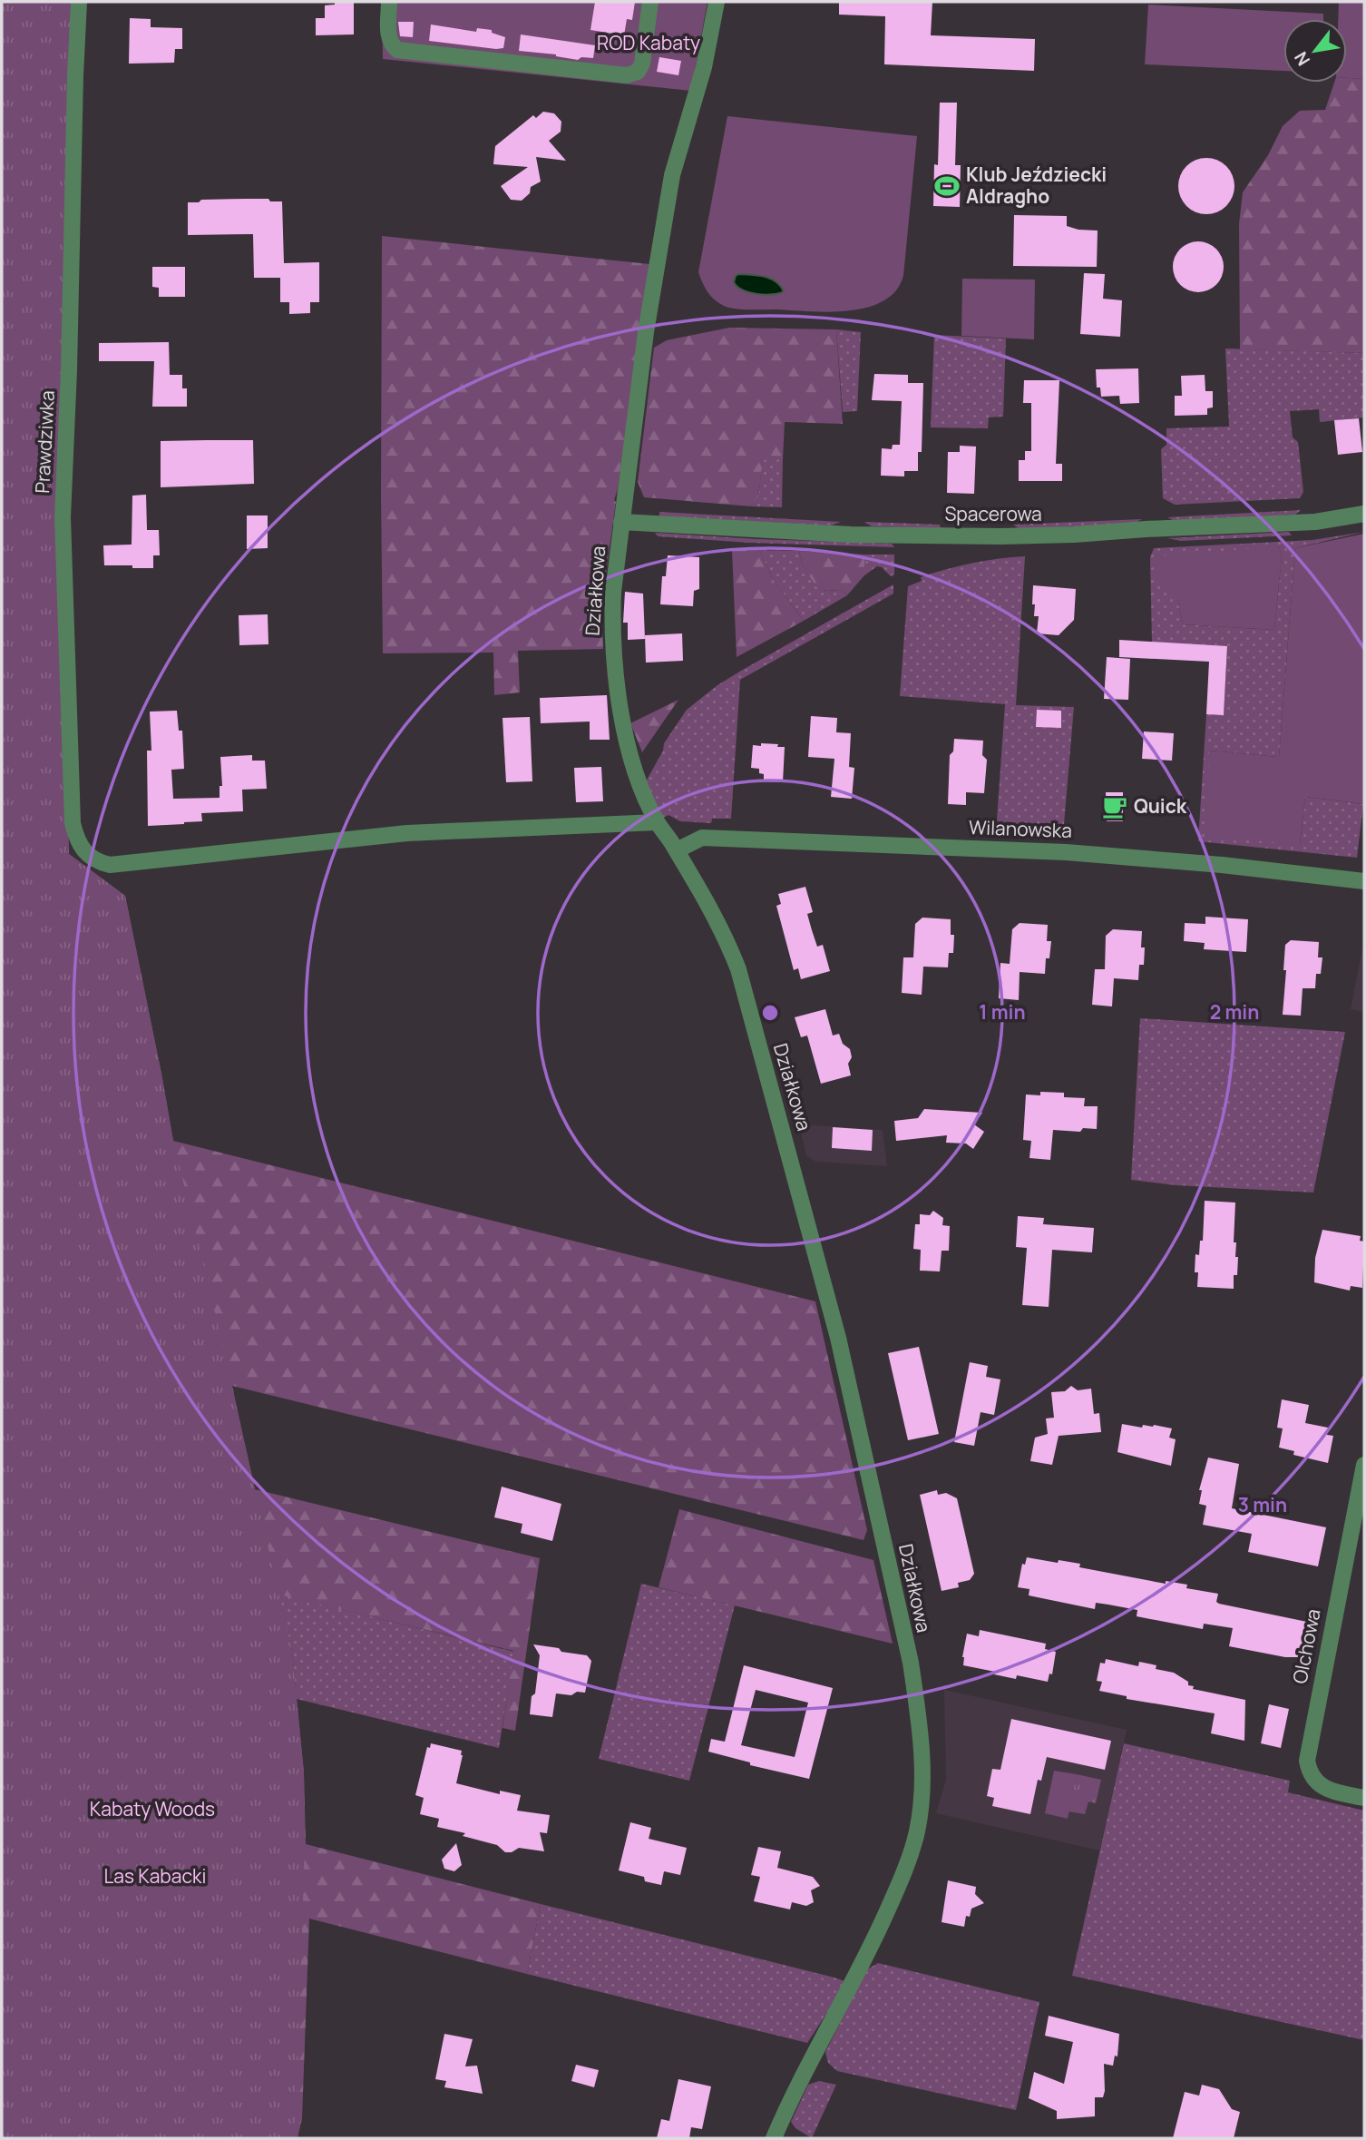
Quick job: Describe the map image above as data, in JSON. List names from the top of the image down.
{
  "streets": {
    "street": [
      "Prawdziwka",
      "Spacerowa",
      "Działkowa",
      "Wilanowska",
      "Olchowa"
    ]
  },
  "crossings": [
    ["Prawdziwka", "Działkowa"],
    ["Spacerowa", "Działkowa"],
    ["Działkowa", "Wilanowska"]
  ],
  "parks": ["ROD Kabaty", "Kabaty Woods", "Las Kabacki"],
  "places": {
    "sports": ["Klub Jeździecki Aldragho"],
    "cafe": ["Quick"]
  },
  "north": "bottom left",
  "rings": ["1 min", "2 min", "3 min"]
}
